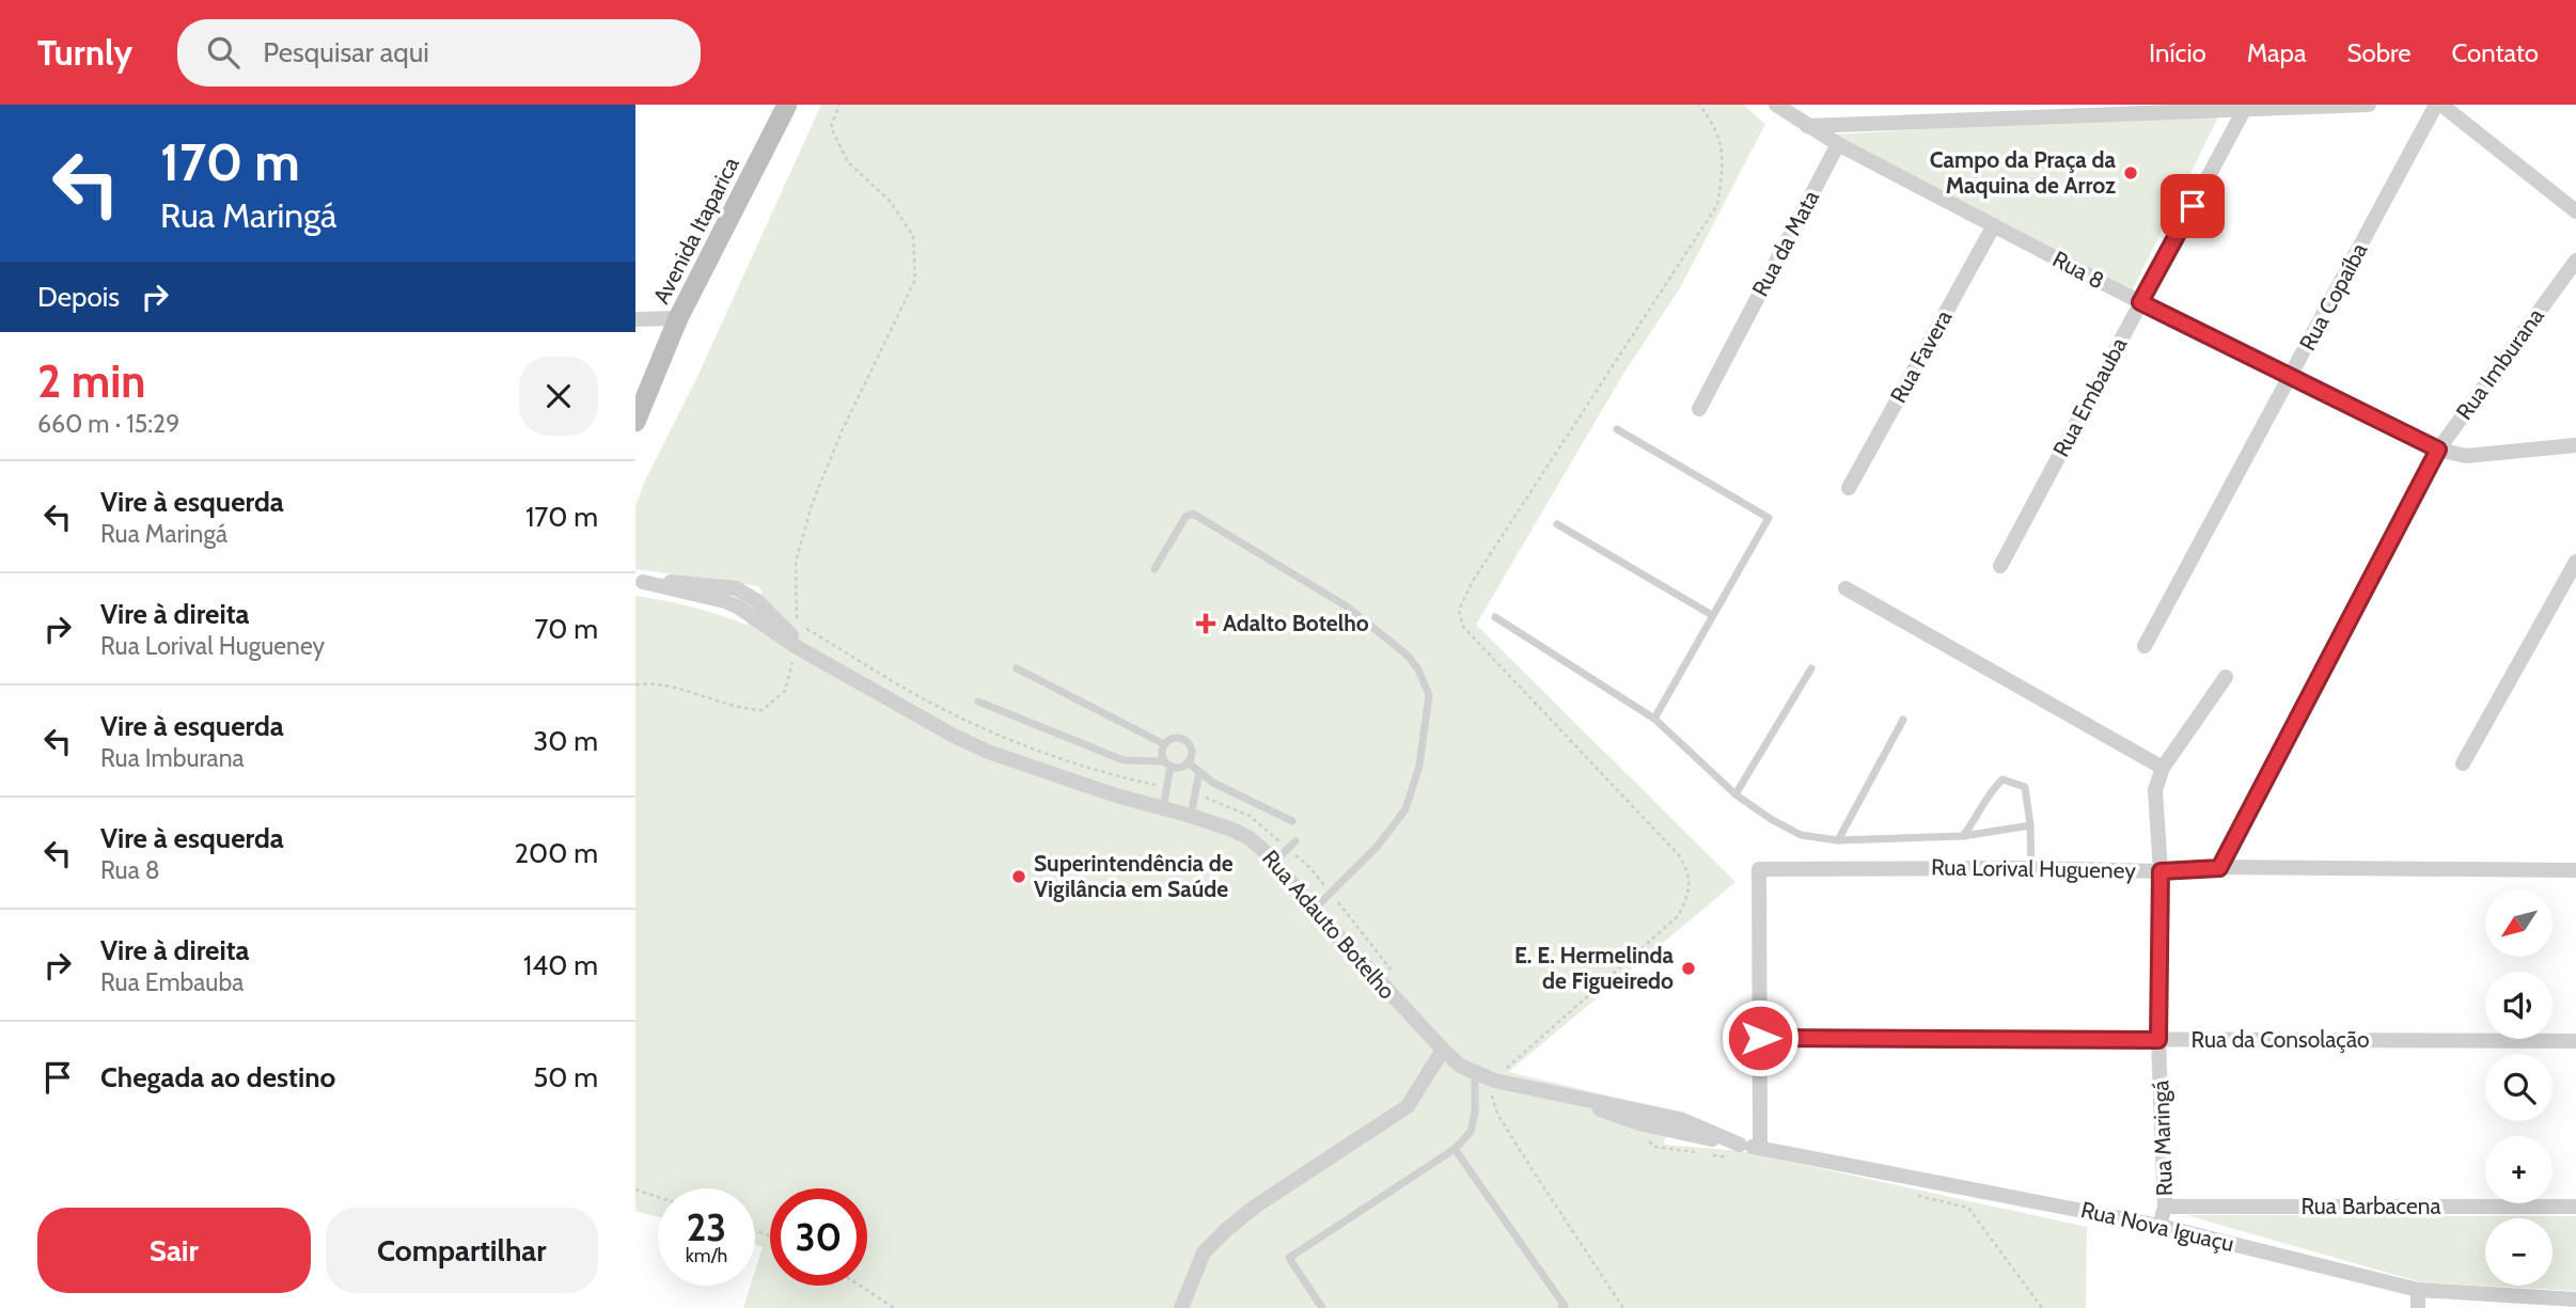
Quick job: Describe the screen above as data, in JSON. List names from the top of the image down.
{
  "streets": {
    "street": [
      "Avenida Itaparica",
      "Rua da Mata",
      "Rua 8",
      "Rua Copaíba",
      "Rua Favera",
      "Rua Imburana",
      "Rua Embauba",
      "Rua Lorival Hugueney",
      "Rua Adauto Botelho",
      "Rua da Consolação",
      "Rua Maringá",
      "Rua Barbacena",
      "Rua Nova Iguaçu"
    ]
  },
  "crossings": [
    ["Rua da Mata", "Rua 8"],
    ["Rua 8", "Rua Copaíba"],
    ["Rua 8", "Rua Favera"],
    ["Rua 8", "Rua Imburana"],
    ["Rua 8", "Rua Embauba"],
    ["Rua Imburana", "Rua Lorival Hugueney"],
    ["Rua Lorival Hugueney", "Rua da Consolação"],
    ["Rua Lorival Hugueney", "Rua Maringá"],
    ["Rua Adauto Botelho", "Rua Nova Iguaçu"],
    ["Rua da Consolação", "Rua Maringá"],
    ["Rua Maringá", "Rua Barbacena"],
    ["Rua Maringá", "Rua Nova Iguaçu"]
  ],
  "places": {
    "other": ["Campo da Praça da Maquina de Arroz", "Superintendência de Vigilância em Saúde", "E. E. Hermelinda de Figueiredo"],
    "health": ["Adalto Botelho"]
  },
  "north": "bottom left",
  "page": {
    "header": "Turnly",
    "search": "Pesquisar aqui",
    "nav": [
      "Início",
      "Mapa",
      "Sobre",
      "Contato"
    ],
    "turn": ["170 m", "Rua Maringá"],
    "then": "Depois",
    "heading": ["2 min", "660 m · 15:29"],
    "list": [
      {
        "name": "Vire à esquerda",
        "note": "Rua Maringá",
        "value": "170 m"
      },
      {
        "name": "Vire à direita",
        "note": "Rua Lorival Hugueney",
        "value": "70 m"
      },
      {
        "name": "Vire à esquerda",
        "note": "Rua Imburana",
        "value": "30 m"
      },
      {
        "name": "Vire à esquerda",
        "note": "Rua 8",
        "value": "200 m"
      },
      {
        "name": "Vire à direita",
        "note": "Rua Embauba",
        "value": "140 m"
      },
      {
        "name": "Chegada ao destino",
        "value": "50 m"
      }
    ],
    "map_buttons": ["+", "−"],
    "speed": "23 km/h",
    "limit": "30",
    "buttons": ["Sair", "Compartilhar"]
  }
}
